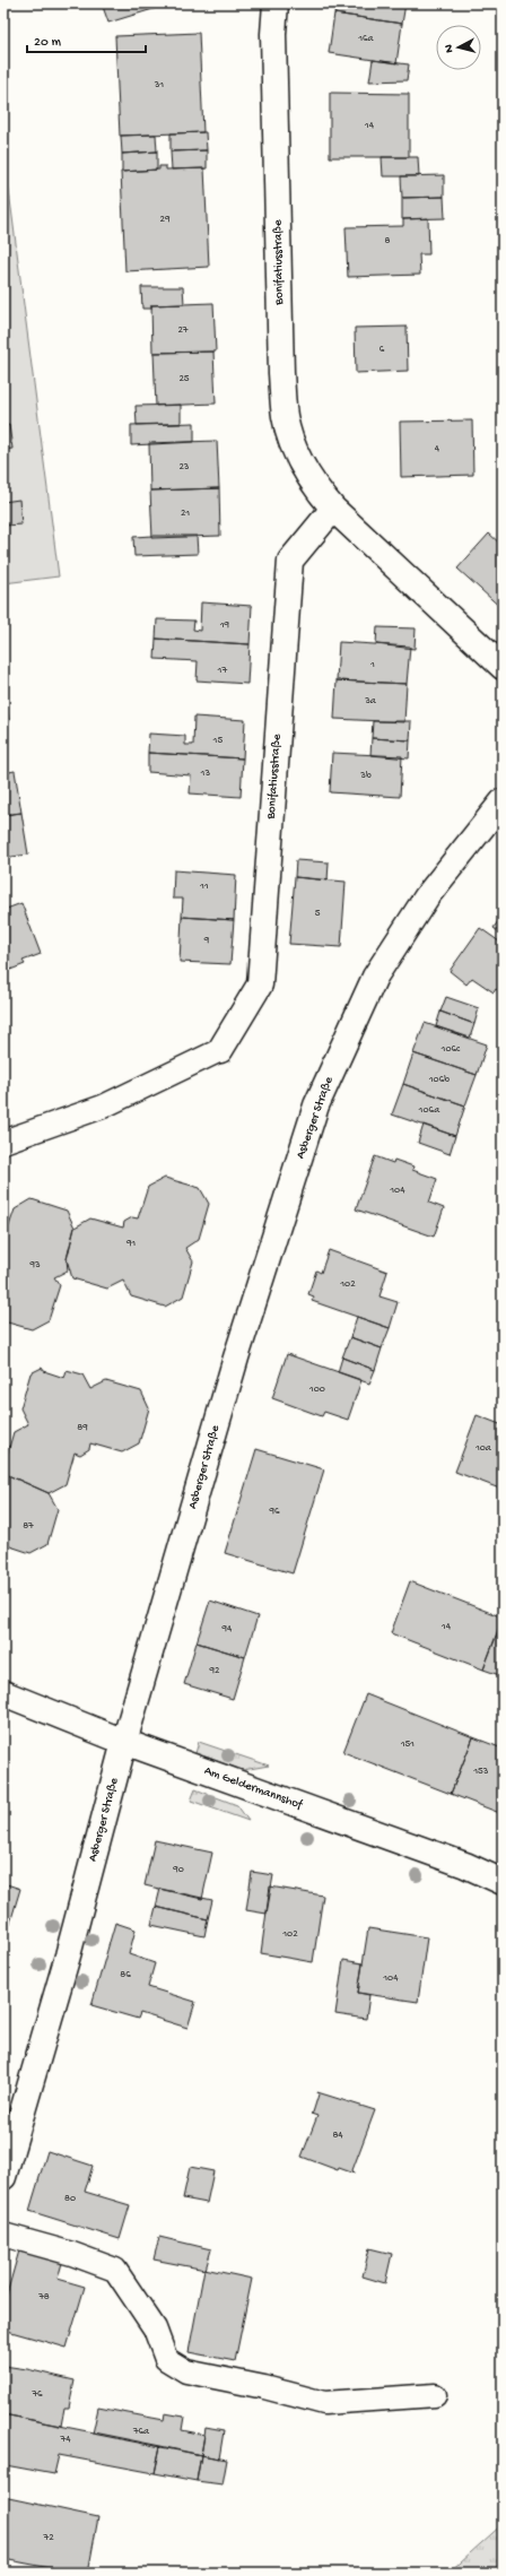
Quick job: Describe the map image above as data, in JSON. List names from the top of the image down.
{
  "streets": {
    "street": ["Bonifatiusstraße", "Asberger Straße", "Am Geldermannshof"]
  },
  "crossings": [
    ["Asberger Straße", "Am Geldermannshof"]
  ],
  "house_numbers": [
    "16a",
    "31",
    "14",
    "29",
    "8",
    "27",
    "6",
    "25",
    "4",
    "23",
    "21",
    "19",
    "1",
    "17",
    "3a",
    "15",
    "13",
    "3b",
    "11",
    "5",
    "9",
    "106c",
    "106b",
    "106a",
    "104",
    "91",
    "93",
    "102",
    "100",
    "89",
    "10a",
    "96",
    "87",
    "14",
    "94",
    "92",
    "151",
    "153",
    "90",
    "102",
    "86",
    "104",
    "84",
    "80",
    "78",
    "76",
    "76a",
    "74",
    "72"
  ],
  "scale_bar": "20 m",
  "north": "left"
}
